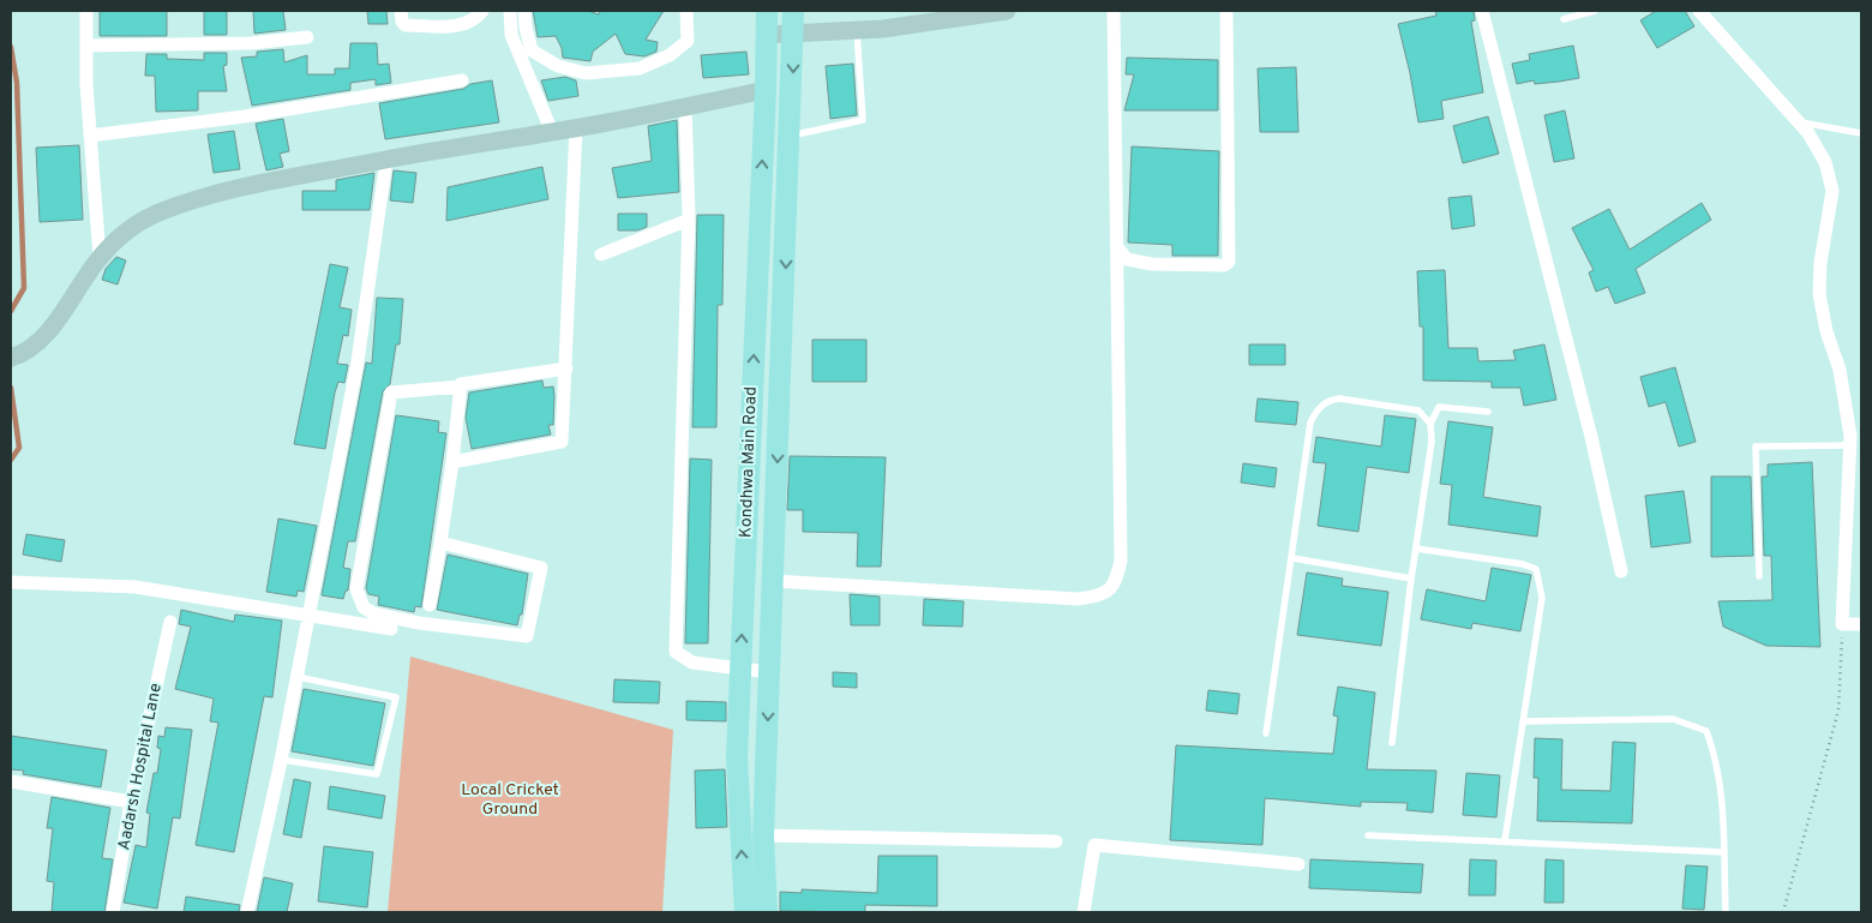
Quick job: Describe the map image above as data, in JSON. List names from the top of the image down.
{
  "streets": {
    "main road": ["Kondhwa Main Road"],
    "street": ["Aadarsh Hospital Lane"]
  },
  "parks": ["Local Cricket Ground"]
}
